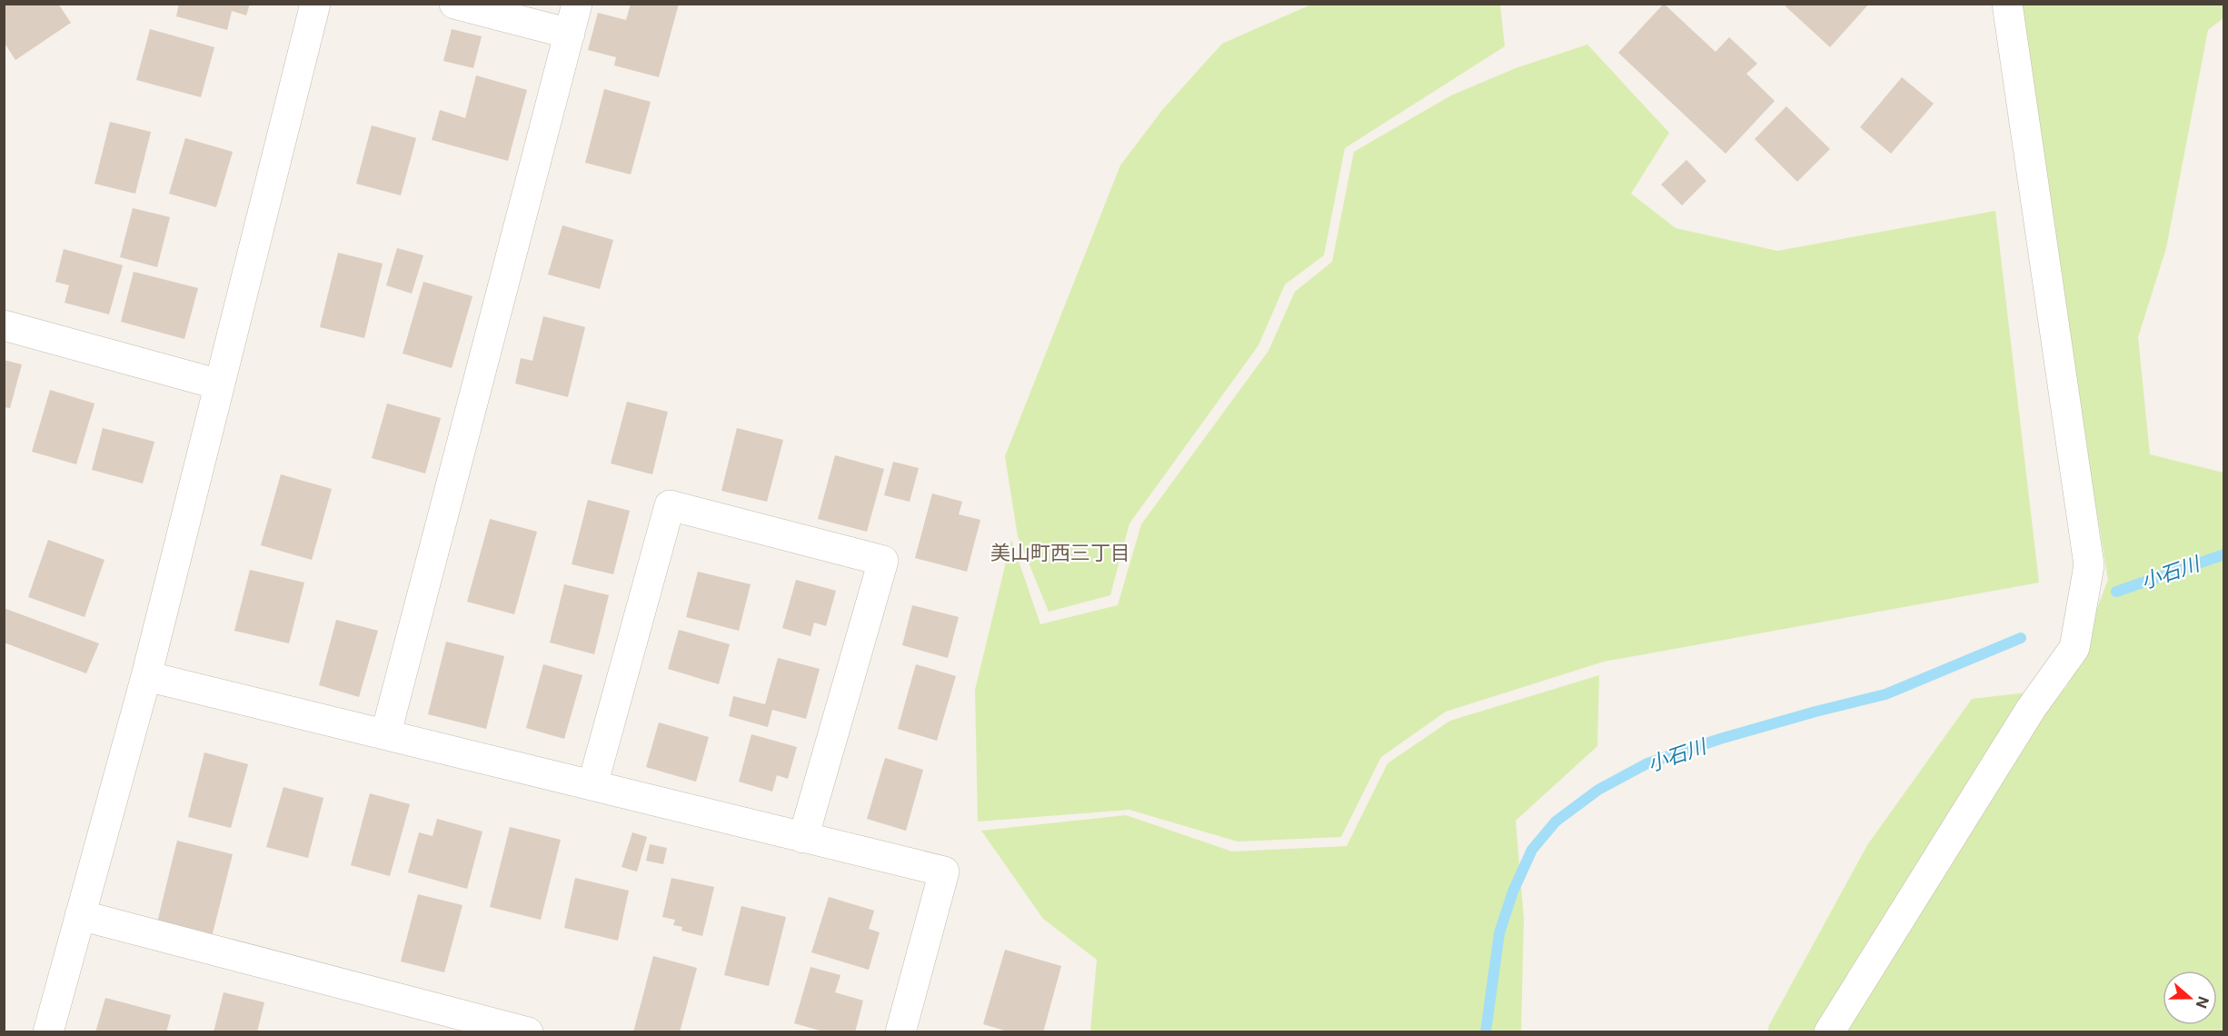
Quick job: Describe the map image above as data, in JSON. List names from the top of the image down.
{
  "districts": ["美山町西三丁目"],
  "water": ["小石川"],
  "north": "right"
}
